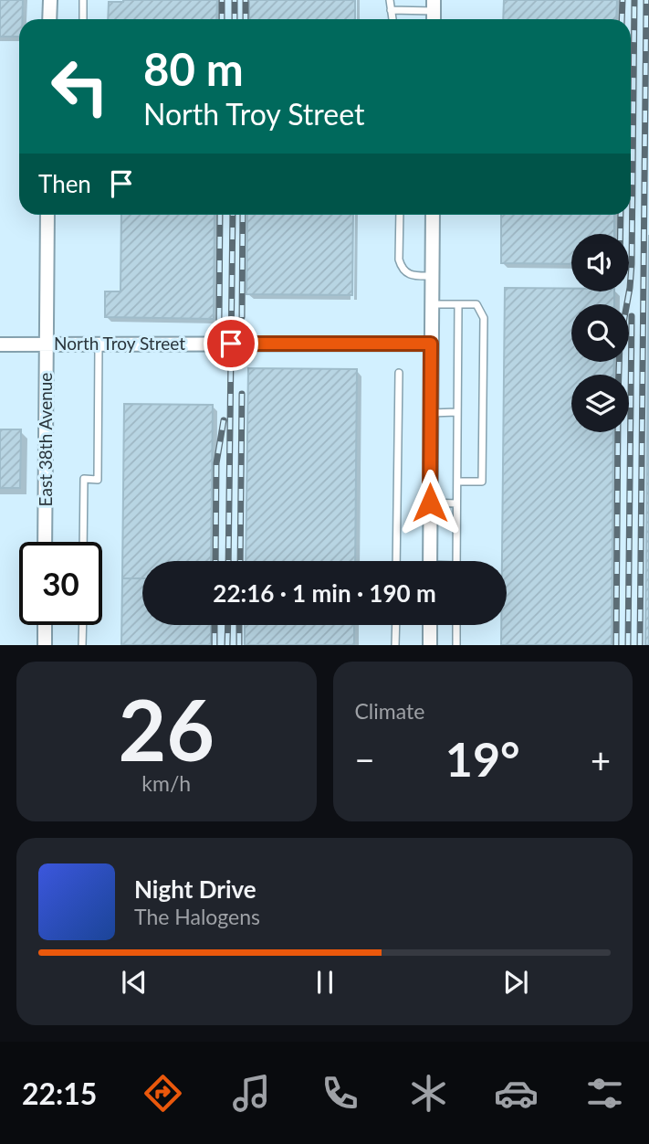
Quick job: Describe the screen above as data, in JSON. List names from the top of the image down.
{
  "streets": {
    "street": ["North Troy Street", "East 38th Avenue"]
  },
  "crossings": [
    ["North Troy Street", "East 38th Avenue"]
  ],
  "page": {
    "turn": ["80 m", "North Troy Street"],
    "then": "Then",
    "limit": "30",
    "trip": "22:16 · 1 min · 190 m",
    "tile": [
      ["26", "km/h"],
      "Climate"
    ],
    "heat": ["−", "19°", "+"],
    "song": ["Night Drive", "The Halogens"],
    "tabs": "22:15"
  }
}
